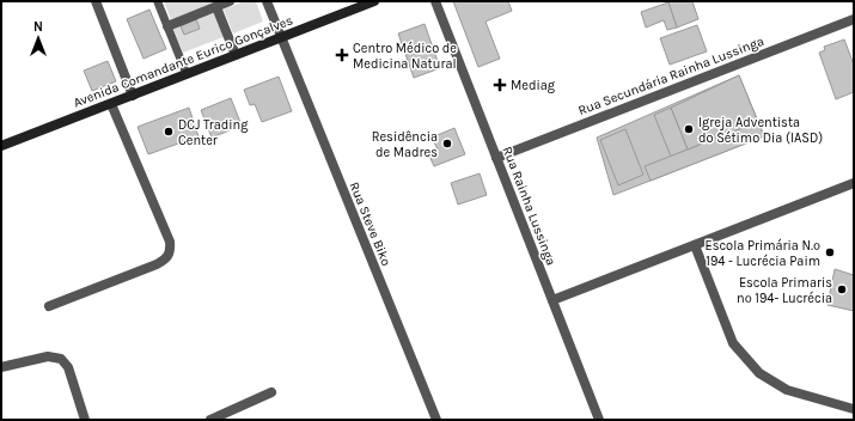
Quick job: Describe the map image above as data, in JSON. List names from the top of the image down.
{
  "streets": {
    "main road": ["Avenida Comandante Eurico Gonçalves"],
    "street": ["Rua Secundária Rainha Lussinga", "Rua Rainha Lussinga", "Rua Steve Biko"]
  },
  "crossings": [
    ["Avenida Comandante Eurico Gonçalves", "Rua Steve Biko"],
    ["Rua Secundária Rainha Lussinga", "Rua Rainha Lussinga"]
  ],
  "places": {
    "health": ["Centro Médico de Medicina Natural", "Mediag"],
    "other": [
      "Igreja Adventista do Sétimo Dia (IASD)",
      "DCJ Trading Center",
      "Residência de Madres",
      "Escola Primária N.º 194 - Lucrécia Paim",
      "Escola Primaris nº 194- Lucrécia"
    ]
  },
  "north": "top"
}
